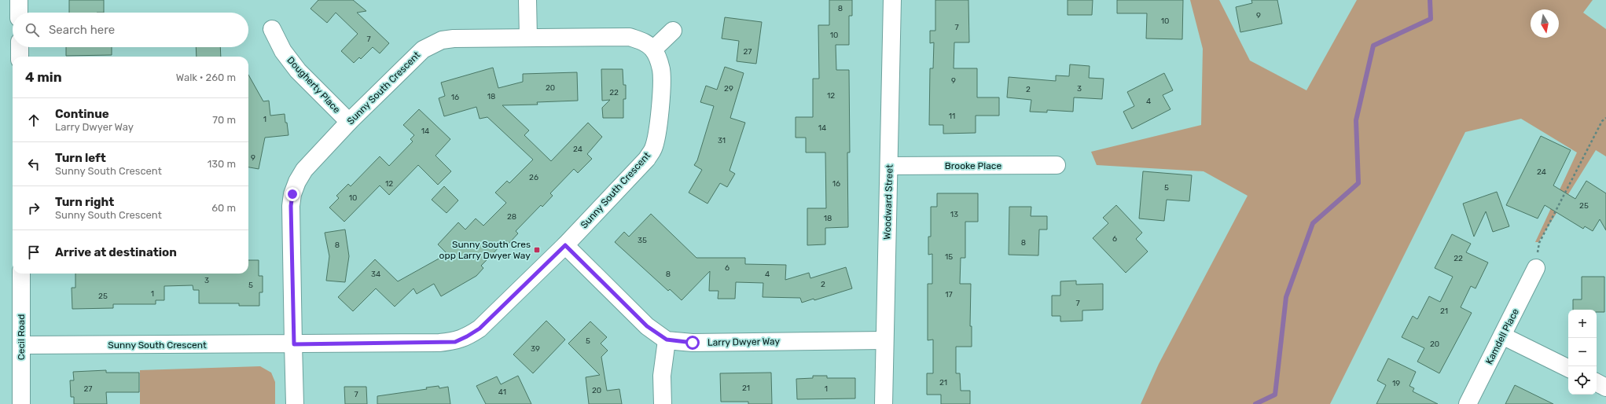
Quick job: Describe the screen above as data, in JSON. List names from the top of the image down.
{
  "streets": {
    "street": [
      "Dougherty Place",
      "Sunny South Crescent",
      "Brooke Place",
      "Woodward Street",
      "Kamdell Place",
      "Cecil Road",
      "Larry Dwyer Way"
    ]
  },
  "crossings": [
    ["Dougherty Place", "Sunny South Crescent"],
    ["Sunny South Crescent", "Cecil Road"],
    ["Sunny South Crescent", "Larry Dwyer Way"],
    ["Brooke Place", "Woodward Street"],
    ["Woodward Street", "Larry Dwyer Way"]
  ],
  "places": {
    "transit": ["Sunny South Cres opp Larry Dwyer Way"]
  },
  "house_numbers": [
    "8",
    "9",
    "10",
    "7",
    "10",
    "7",
    "27",
    "9",
    "20",
    "29",
    "3",
    "2",
    "22",
    "12",
    "18",
    "16",
    "4",
    "11",
    "1",
    "14",
    "14",
    "31",
    "24",
    "9",
    "24",
    "26",
    "12",
    "16",
    "5",
    "10",
    "25",
    "13",
    "28",
    "18",
    "6",
    "35",
    "8",
    "8",
    "15",
    "22",
    "6",
    "34",
    "8",
    "4",
    "3",
    "2",
    "5",
    "1",
    "17",
    "25",
    "7",
    "21",
    "5",
    "20",
    "39",
    "21",
    "19",
    "21",
    "27",
    "1",
    "20",
    "41",
    "7"
  ],
  "north": "bottom",
  "page": {
    "search": "Search here",
    "heading": ["4 min", "Walk · 260 m"],
    "list": [
      ["Continue", "Larry Dwyer Way", "70 m"],
      ["Turn left", "Sunny South Crescent", "130 m"],
      ["Turn right", "Sunny South Crescent", "60 m"],
      "Arrive at destination"
    ],
    "map_buttons": ["+", "−"]
  }
}
